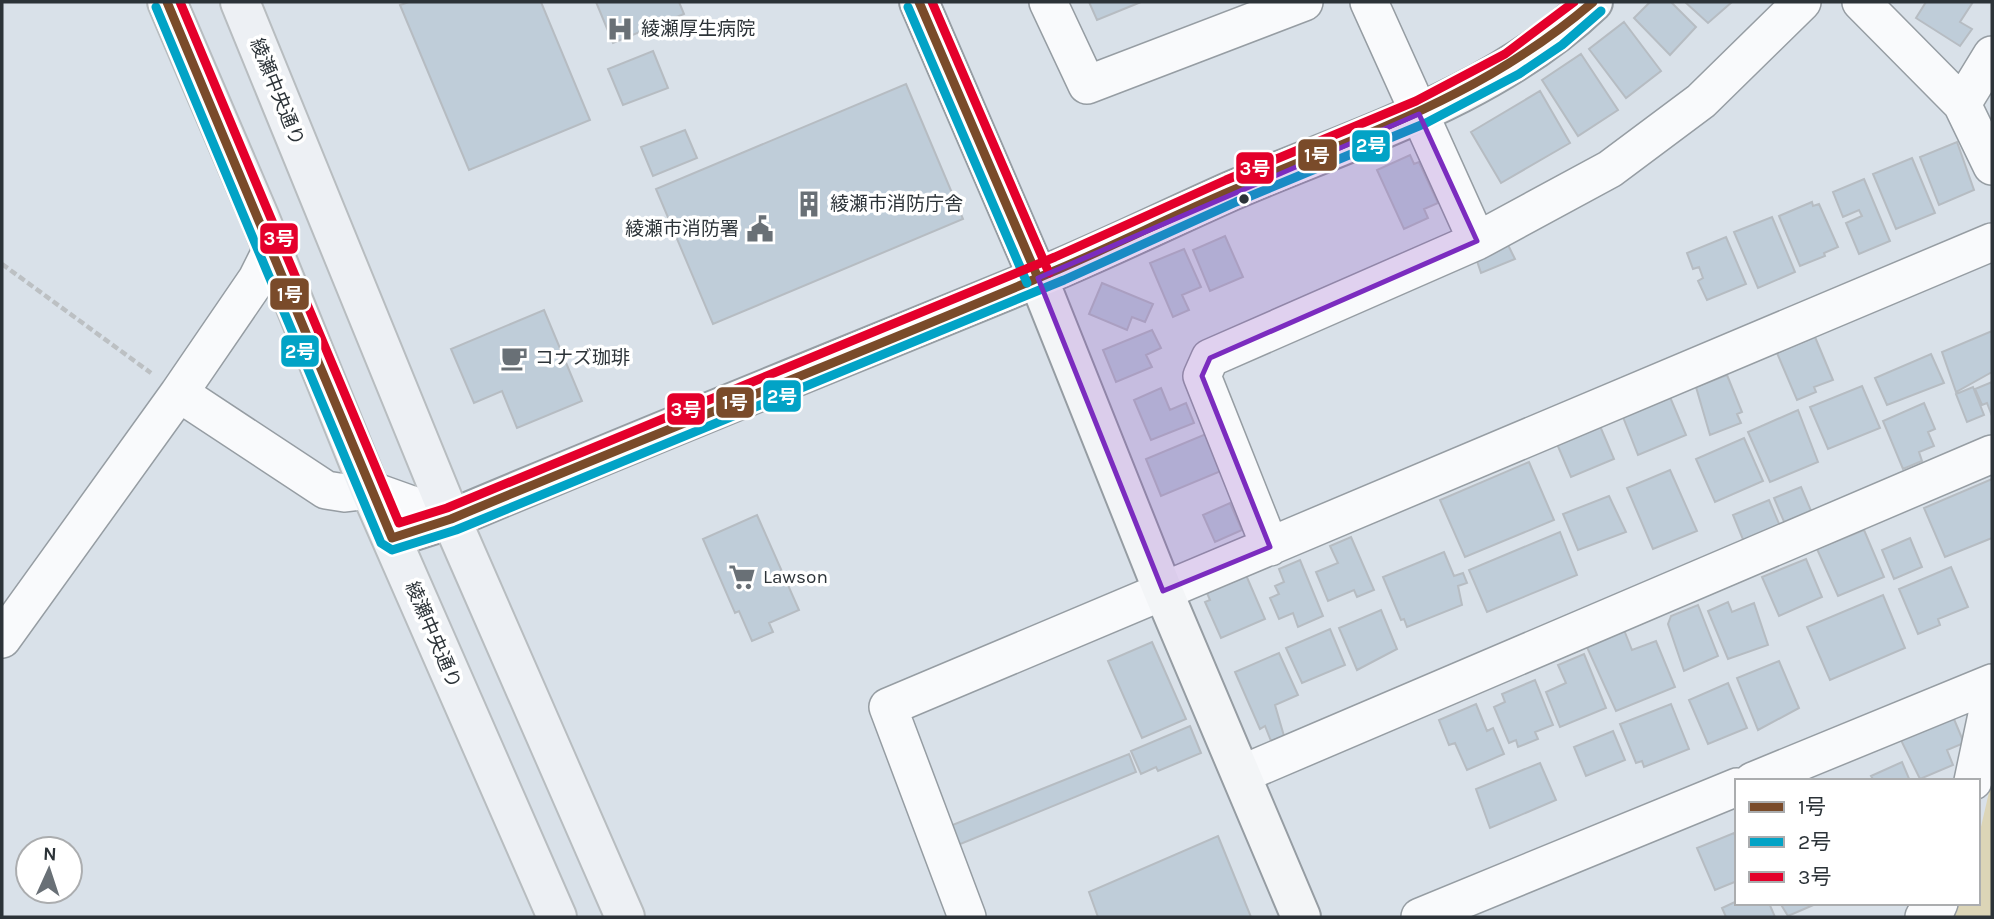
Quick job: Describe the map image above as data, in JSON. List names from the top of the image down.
{
  "streets": {
    "main road": ["綾瀬中央通り"]
  },
  "places": {
    "hospital": ["綾瀬厚生病院"],
    "building": ["綾瀬市消防庁舎"],
    "public building": ["綾瀬市消防署"],
    "cafe": ["コナズ珈琲"],
    "supermarket": ["Lawson"]
  },
  "lines": ["transit line 1号", "transit line 3号", "transit line 2号"],
  "legend": ["1号", "2号", "3号"],
  "north": "top"
}
